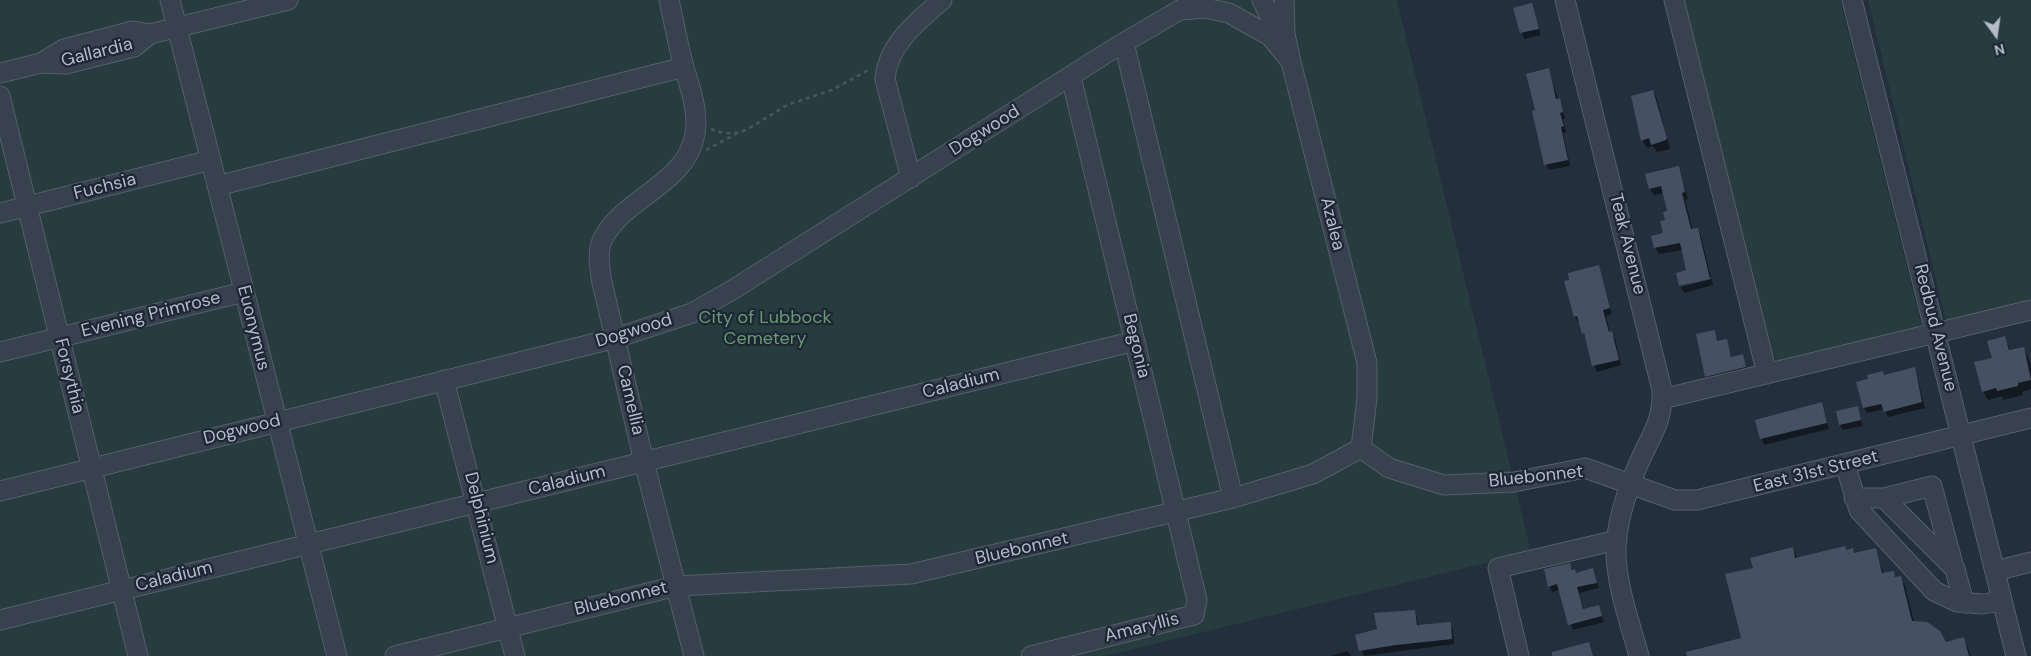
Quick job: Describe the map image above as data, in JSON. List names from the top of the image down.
{
  "streets": {
    "street": [
      "Gallardia",
      "Dogwood",
      "Fuchsia",
      "Azalea",
      "Teak Avenue",
      "Evening Primrose",
      "Euonymus",
      "Redbud Avenue",
      "Begonia",
      "Forsythia",
      "Caladium",
      "Camellia",
      "East 31st Street",
      "Bluebonnet",
      "Delphinium",
      "Amaryllis"
    ]
  },
  "crossings": [
    ["Gallardia", "Euonymus"],
    ["Dogwood", "Euonymus"],
    ["Dogwood", "Begonia"],
    ["Dogwood", "Forsythia"],
    ["Dogwood", "Camellia"],
    ["Dogwood", "Delphinium"],
    ["Fuchsia", "Euonymus"],
    ["Fuchsia", "Forsythia"],
    ["Azalea", "Bluebonnet"],
    ["Teak Avenue", "East 31st Street"],
    ["Teak Avenue", "Bluebonnet"],
    ["Evening Primrose", "Euonymus"],
    ["Evening Primrose", "Forsythia"],
    ["Euonymus", "Caladium"],
    ["Redbud Avenue", "East 31st Street"],
    ["Begonia", "Caladium"],
    ["Begonia", "Bluebonnet"],
    ["Begonia", "Amaryllis"],
    ["Forsythia", "Caladium"],
    ["Caladium", "Camellia"],
    ["Caladium", "Delphinium"],
    ["Camellia", "Bluebonnet"],
    ["East 31st Street", "Bluebonnet"],
    ["Bluebonnet", "Delphinium"]
  ],
  "parks": ["City of Lubbock Cemetery"],
  "north": "bottom"
}
